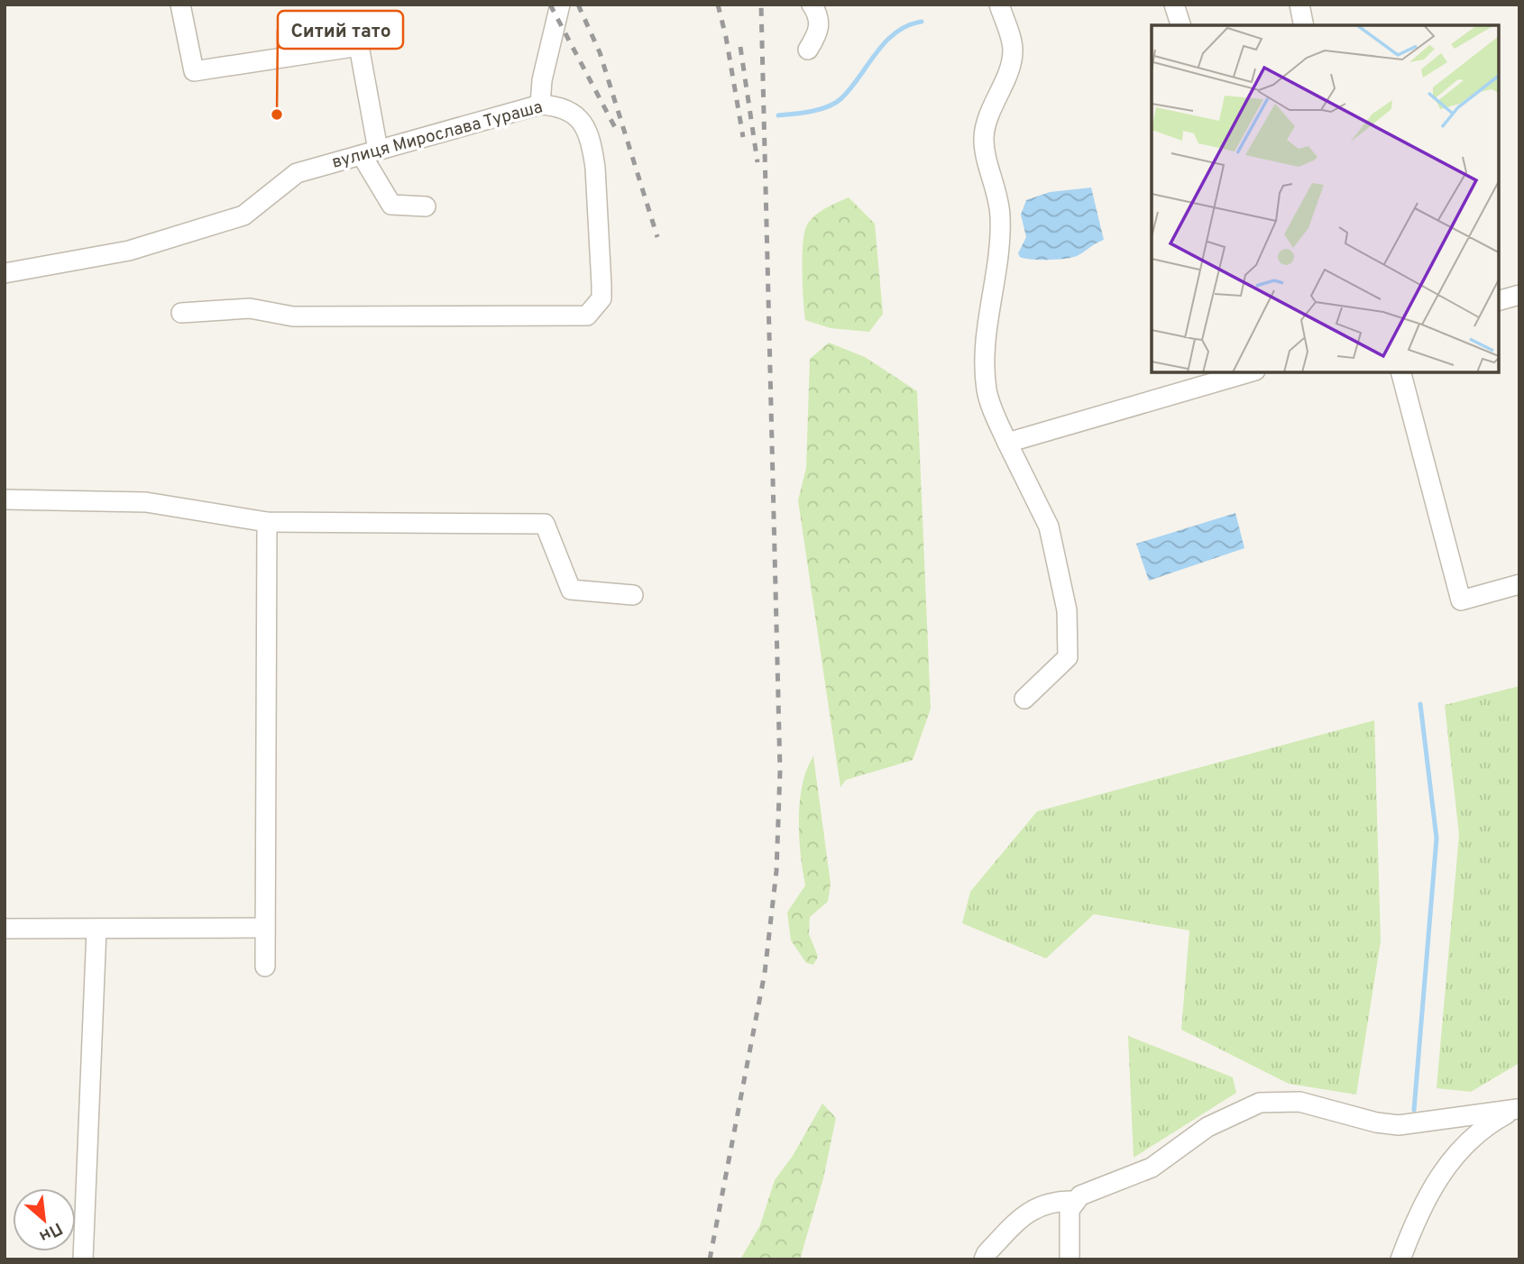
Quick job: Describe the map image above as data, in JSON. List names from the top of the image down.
{
  "streets": {
    "street": ["вулиця Мирослава Тураша"]
  },
  "places": ["Ситий тато"],
  "north": "bottom right"
}
